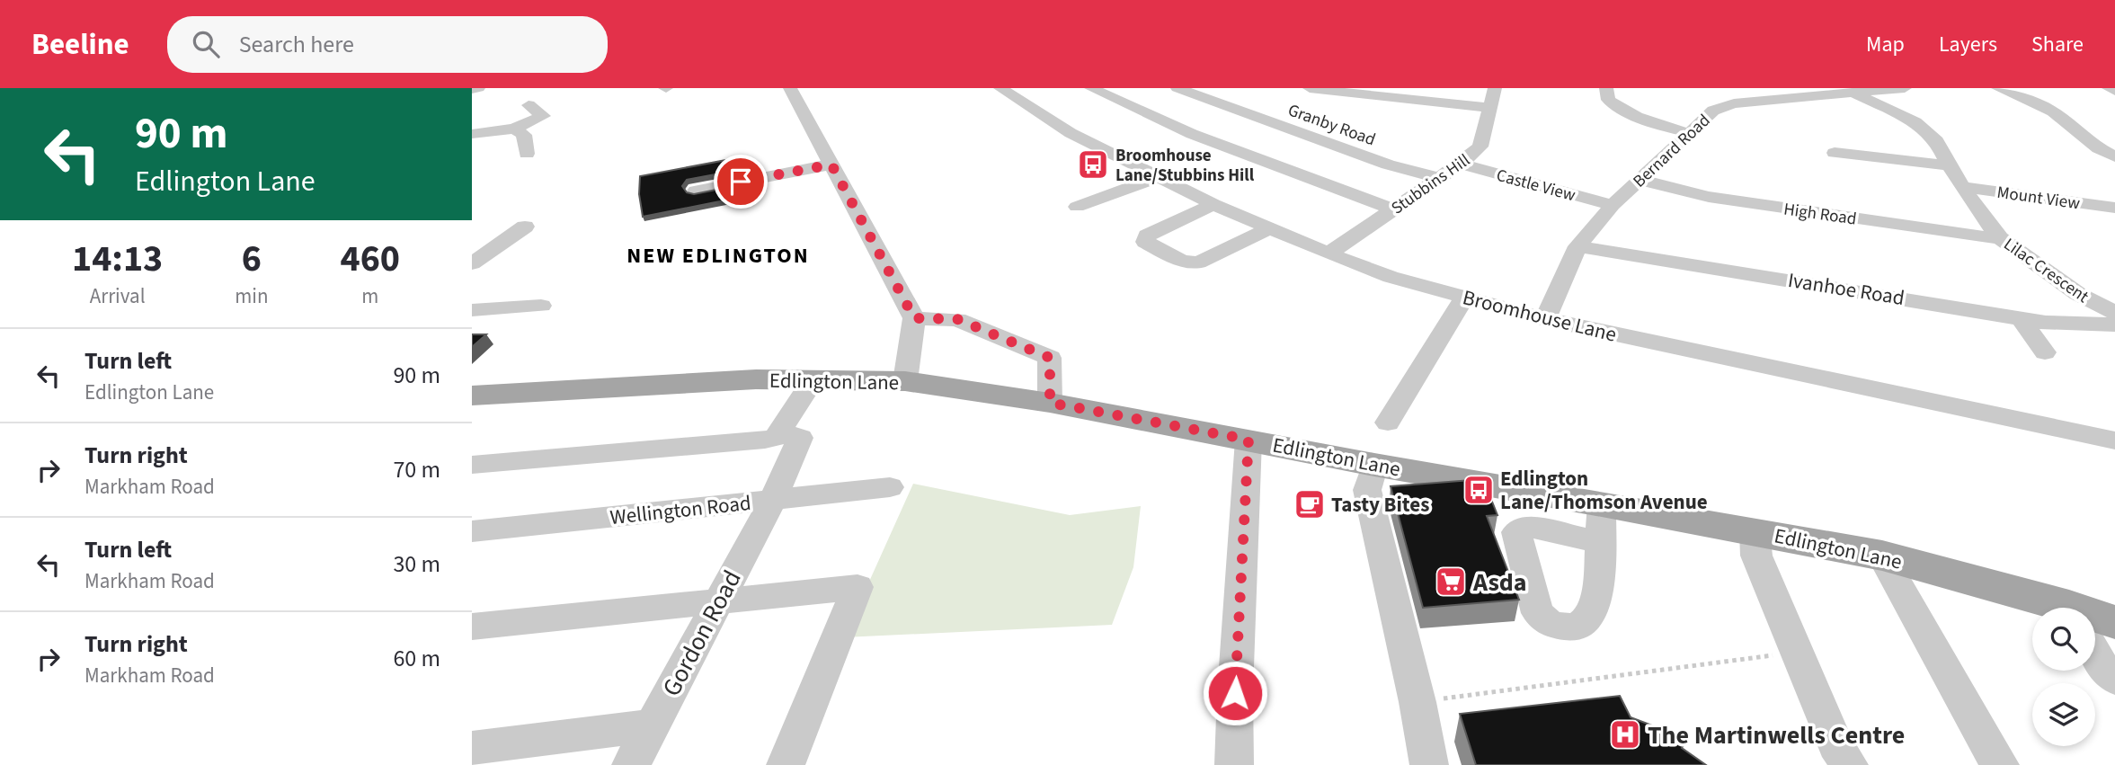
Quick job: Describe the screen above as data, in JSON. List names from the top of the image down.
{
  "streets": {
    "main road": ["Edlington Lane"],
    "street": [
      "Granby Road",
      "Bernard Road",
      "Stubbins Hill",
      "Castle View",
      "Mount View",
      "High Road",
      "Lilac Crescent",
      "Ivanhoe Road",
      "Broomhouse Lane",
      "Wellington Road",
      "Gordon Road"
    ]
  },
  "crossings": [
    ["Granby Road", "Stubbins Hill"],
    ["Bernard Road", "Castle View"],
    ["Bernard Road", "High Road"],
    ["Bernard Road", "Lilac Crescent"],
    ["Bernard Road", "Ivanhoe Road"],
    ["Bernard Road", "Broomhouse Lane"],
    ["Stubbins Hill", "Castle View"],
    ["Stubbins Hill", "Broomhouse Lane"],
    ["Mount View", "Lilac Crescent"],
    ["High Road", "Lilac Crescent"],
    ["Lilac Crescent", "Ivanhoe Road"],
    ["Wellington Road", "Gordon Road"]
  ],
  "districts": ["NEW EDLINGTON"],
  "places": {
    "bus stop": ["Broomhouse Lane/Stubbins Hill", "Edlington Lane/Thomson Avenue"],
    "cafe": ["Tasty Bites"],
    "supermarket": ["Asda"],
    "hospital": ["The Martinwells Centre"]
  },
  "page": {
    "header": "Beeline",
    "search": "Search here",
    "nav": ["Map", "Layers", "Share"],
    "turn": ["90 m", "Edlington Lane"],
    "eta": [
      "14:13",
      "Arrival",
      "6",
      "min",
      "460",
      "m"
    ],
    "list": [
      {
        "name": "Turn left",
        "note": "Edlington Lane",
        "value": "90 m"
      },
      {
        "name": "Turn right",
        "note": "Markham Road",
        "value": "70 m"
      },
      {
        "name": "Turn left",
        "note": "Markham Road",
        "value": "30 m"
      },
      {
        "name": "Turn right",
        "note": "Markham Road",
        "value": "60 m"
      }
    ]
  }
}
